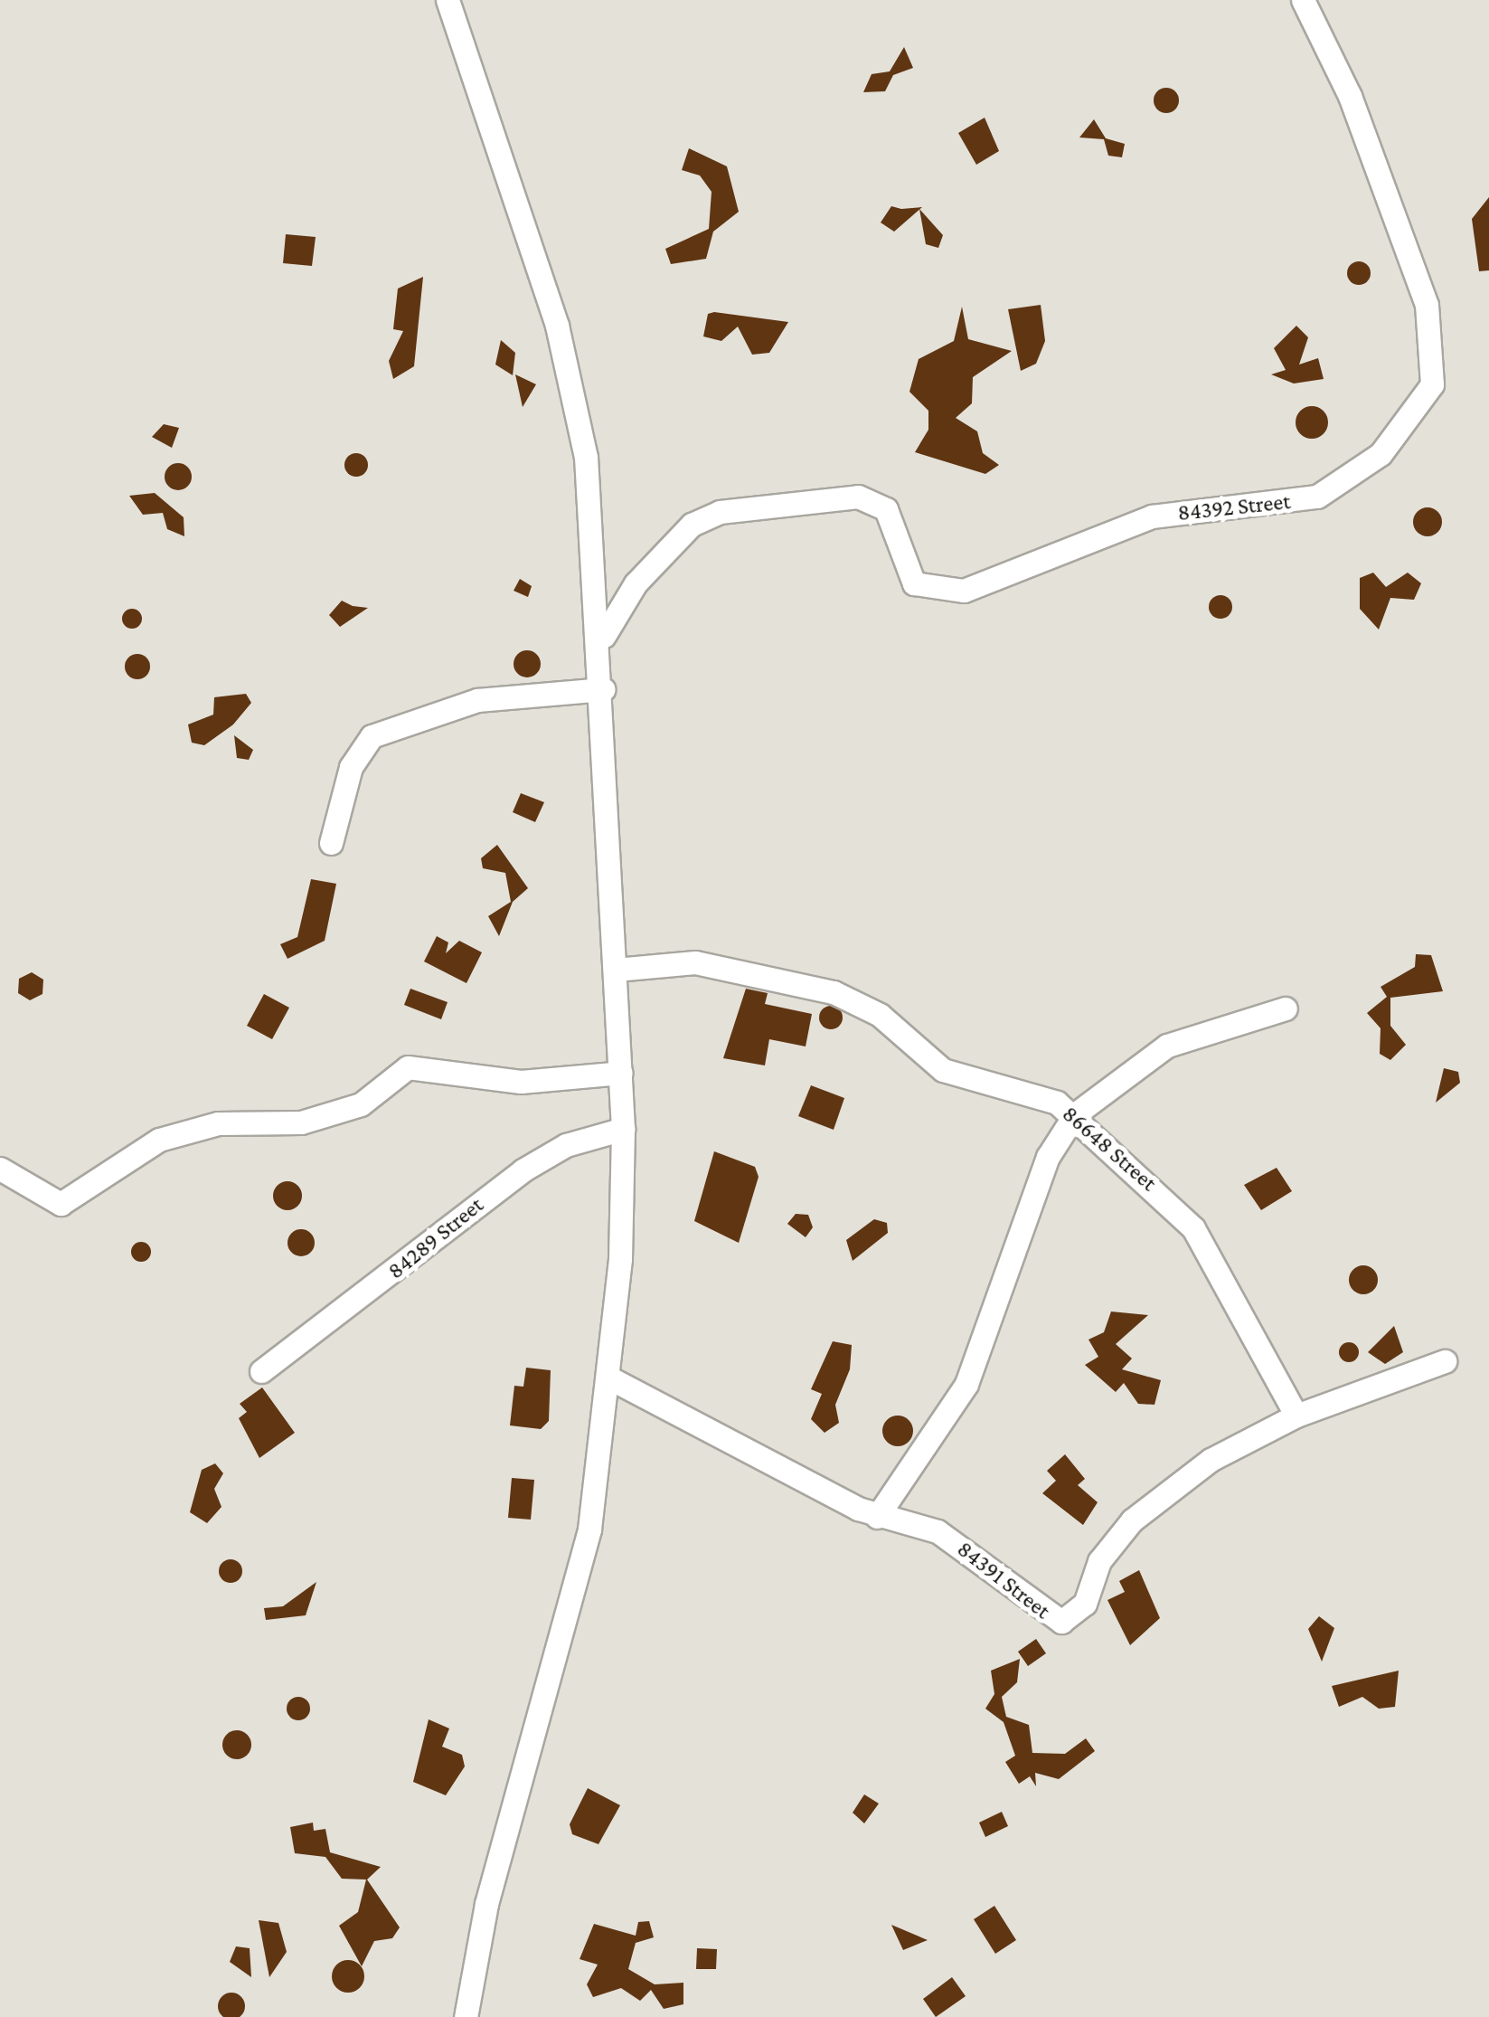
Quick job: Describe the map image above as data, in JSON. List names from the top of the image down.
{
  "streets": {
    "street": [
      "84392 Street",
      "86648 Street",
      "84289 Street",
      "84391 Street"
    ]
  },
  "crossings": [
    ["86648 Street", "84391 Street"]
  ]
}
